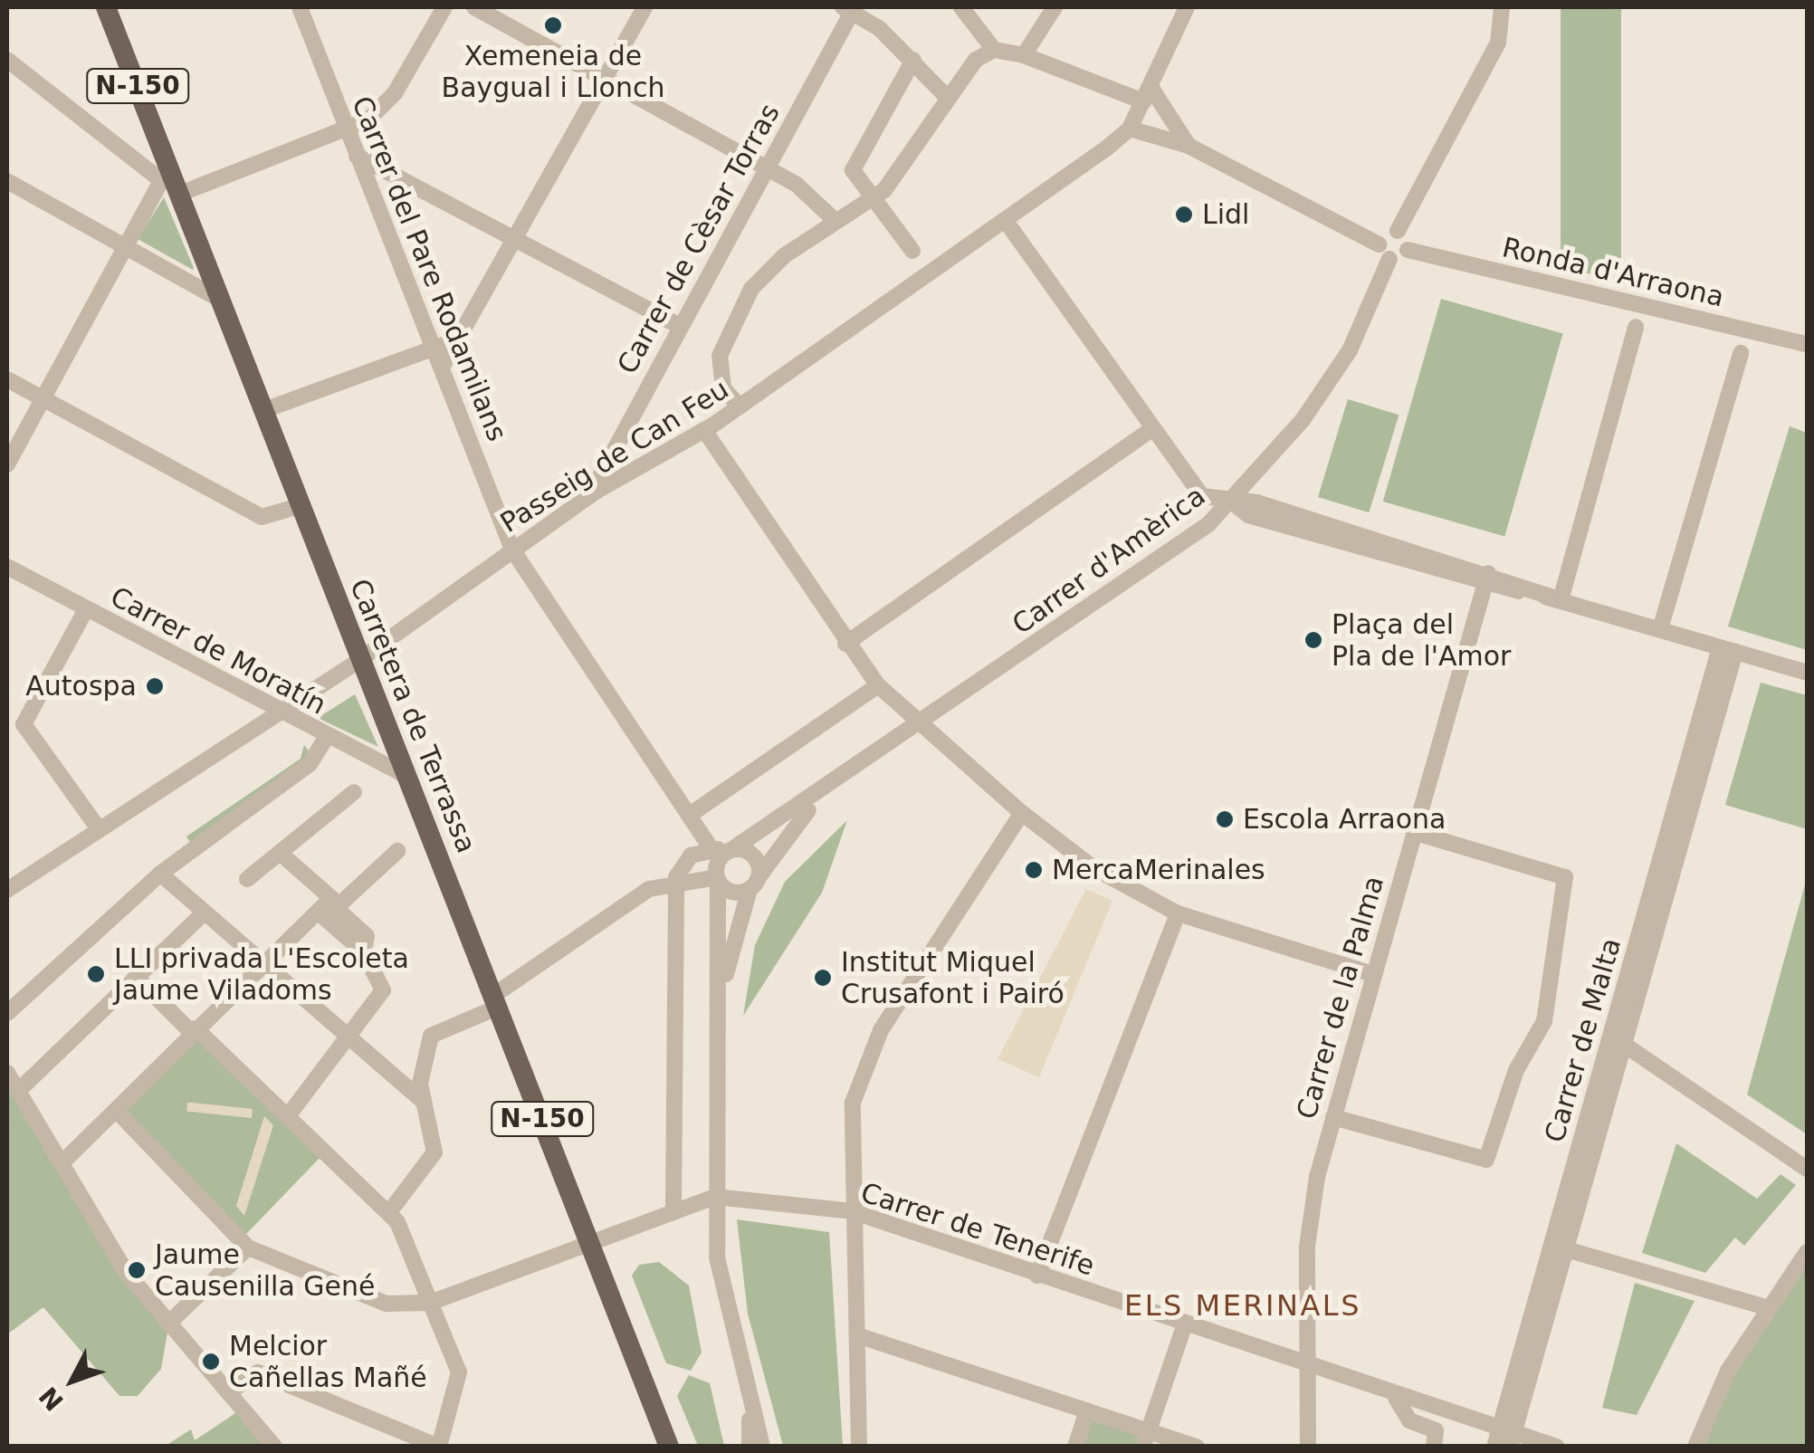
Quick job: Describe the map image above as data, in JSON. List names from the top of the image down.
{
  "streets": {
    "main road": ["N-150", "Carretera de Terrassa"],
    "street": [
      "Carrer de Cèsar Torras",
      "Carrer del Pare Rodamilans",
      "Ronda d'Arraona",
      "Passeig de Can Feu",
      "Carrer d'Amèrica",
      "Carrer de Moratín",
      "Carrer de la Palma",
      "Carrer de Malta",
      "Carrer de Tenerife"
    ]
  },
  "crossings": [
    ["Carrer de Cèsar Torras", "Passeig de Can Feu"],
    ["Carrer del Pare Rodamilans", "Passeig de Can Feu"],
    ["Passeig de Can Feu", "Carrer de Moratín"],
    ["Passeig de Can Feu", "Carretera de Terrassa"],
    ["Carrer de Moratín", "Carretera de Terrassa"],
    ["Carretera de Terrassa", "Carrer de Tenerife"],
    ["Carrer de la Palma", "Carrer de Tenerife"],
    ["Carrer de Malta", "Carrer de Tenerife"]
  ],
  "districts": ["ELS MERINALS"],
  "places": [
    "Xemeneia de Baygual i Llonch",
    "Lidl",
    "Plaça del Pla de l'Amor",
    "Autospa",
    "Escola Arraona",
    "MercaMerinales",
    "LLI privada L'Escoleta Jaume Viladoms",
    "Institut Miquel Crusafont i Pairó",
    "Jaume Causenilla Gené",
    "Melcior Cañellas Mañé"
  ],
  "north": "bottom left"
}
